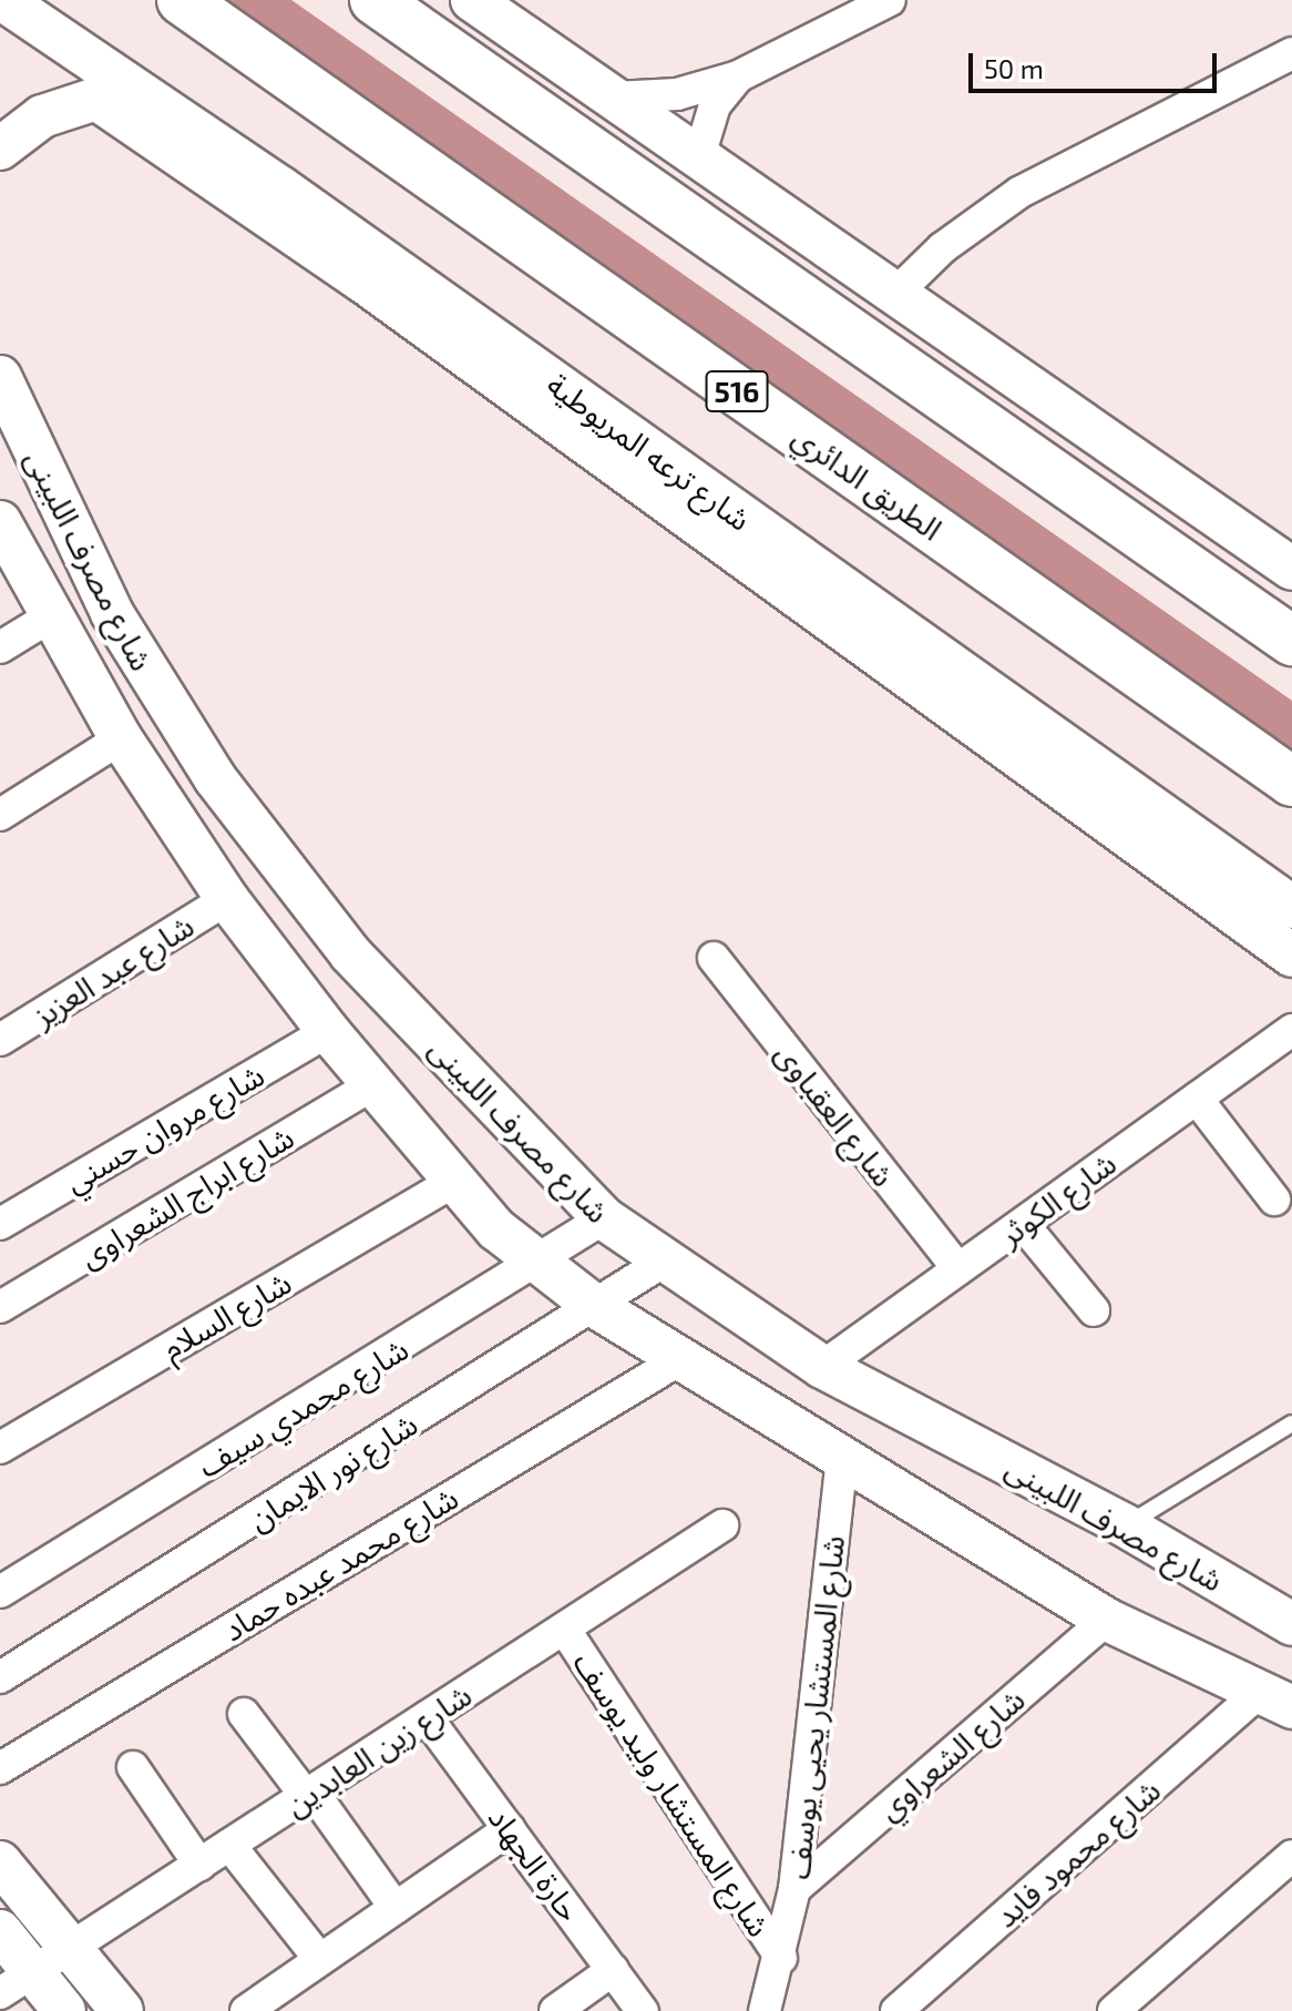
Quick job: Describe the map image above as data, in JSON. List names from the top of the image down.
{
  "streets": {
    "highway": ["516", "الطريق الدائري"],
    "main road": ["شارع ترعه المريوطية", "شارع مصرف اللبينى"],
    "street": [
      "شارع عبد العزيز",
      "شارع العقباوى",
      "شارع مروان حسني",
      "شارع ابراج الشعراوى",
      "شارع الكوثر",
      "شارع السلام",
      "شارع محمدي سيف",
      "شارع نور الايمان",
      "شارع محمد عبده حماد",
      "شارع المستشار يحيى يوسف",
      "شارع زين العابدين",
      "شارع الشعراوي",
      "شارع المستشار وليد يوسف",
      "شارع محمود فايد",
      "حارة الجهاد"
    ]
  },
  "crossings": [
    ["شارع مصرف اللبينى", "شارع عبد العزيز"],
    ["شارع مصرف اللبينى", "شارع مروان حسني"],
    ["شارع مصرف اللبينى", "شارع ابراج الشعراوى"],
    ["شارع مصرف اللبينى", "شارع الكوثر"],
    ["شارع مصرف اللبينى", "شارع السلام"],
    ["شارع مصرف اللبينى", "شارع محمدي سيف"],
    ["شارع مصرف اللبينى", "شارع نور الايمان"],
    ["شارع مصرف اللبينى", "شارع محمد عبده حماد"],
    ["شارع مصرف اللبينى", "شارع المستشار يحيى يوسف"],
    ["شارع مصرف اللبينى", "شارع الشعراوي"],
    ["شارع مصرف اللبينى", "شارع محمود فايد"],
    ["شارع العقباوى", "شارع الكوثر"],
    ["شارع المستشار يحيى يوسف", "شارع الشعراوي"],
    ["شارع المستشار يحيى يوسف", "شارع المستشار وليد يوسف"],
    ["شارع زين العابدين", "شارع المستشار وليد يوسف"],
    ["شارع زين العابدين", "حارة الجهاد"]
  ],
  "scale_bar": "50 m"
}
